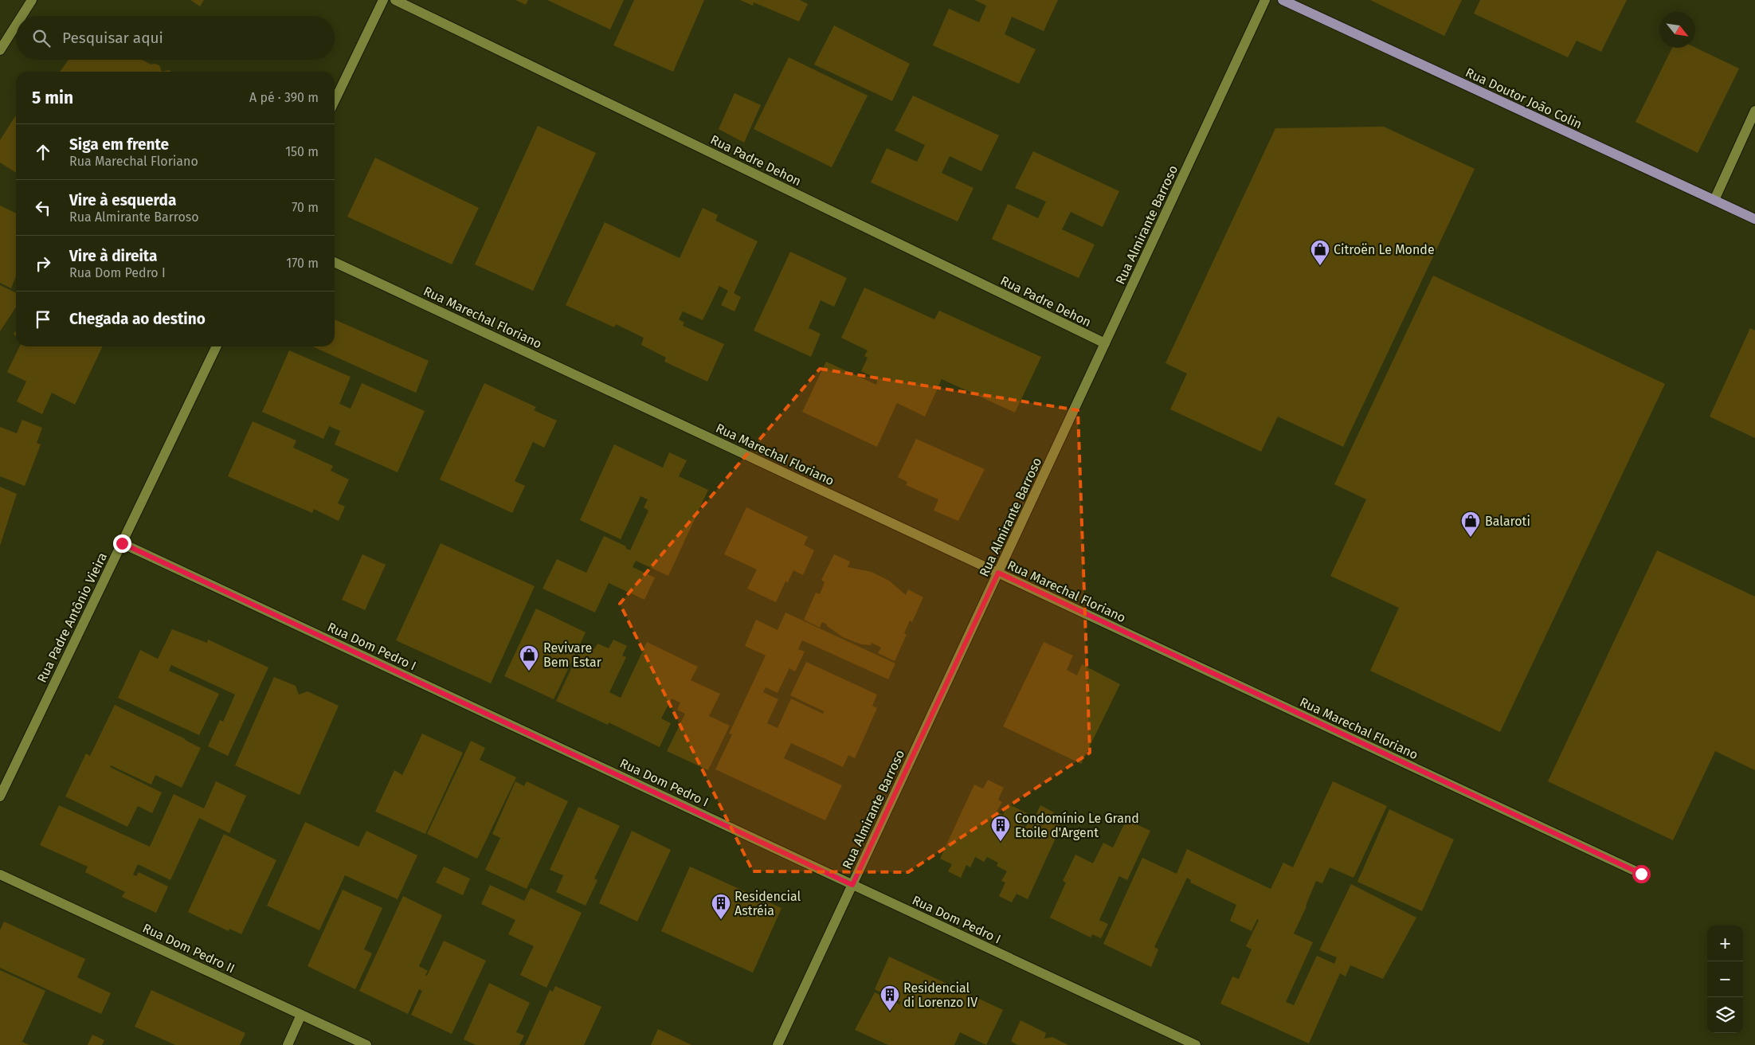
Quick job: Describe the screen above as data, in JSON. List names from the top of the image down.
{
  "streets": {
    "main road": ["Rua Doutor João Colin"],
    "street": [
      "Rua Padre Dehon",
      "Rua Almirante Barroso",
      "Rua Marechal Floriano",
      "Rua Padre Antônio Vieira",
      "Rua Dom Pedro I",
      "Rua Dom Pedro II"
    ]
  },
  "crossings": [
    ["Rua Padre Dehon", "Rua Almirante Barroso"],
    ["Rua Almirante Barroso", "Rua Marechal Floriano"],
    ["Rua Almirante Barroso", "Rua Dom Pedro I"],
    ["Rua Padre Antônio Vieira", "Rua Dom Pedro I"]
  ],
  "places": {
    "shop": ["Citroën Le Monde", "Balaroti", "Revivare Bem Estar"],
    "building": ["Condomínio Le Grand Etoile d'Argent", "Residencial Astréia", "Residencial di Lorenzo IV"]
  },
  "north": "bottom right",
  "page": {
    "search": "Pesquisar aqui",
    "heading": ["5 min", "A pé · 390 m"],
    "list": [
      ["Siga em frente", "Rua Marechal Floriano", "150 m"],
      ["Vire à esquerda", "Rua Almirante Barroso", "70 m"],
      ["Vire à direita", "Rua Dom Pedro I", "170 m"],
      "Chegada ao destino"
    ],
    "map_buttons": ["+", "−"]
  }
}
